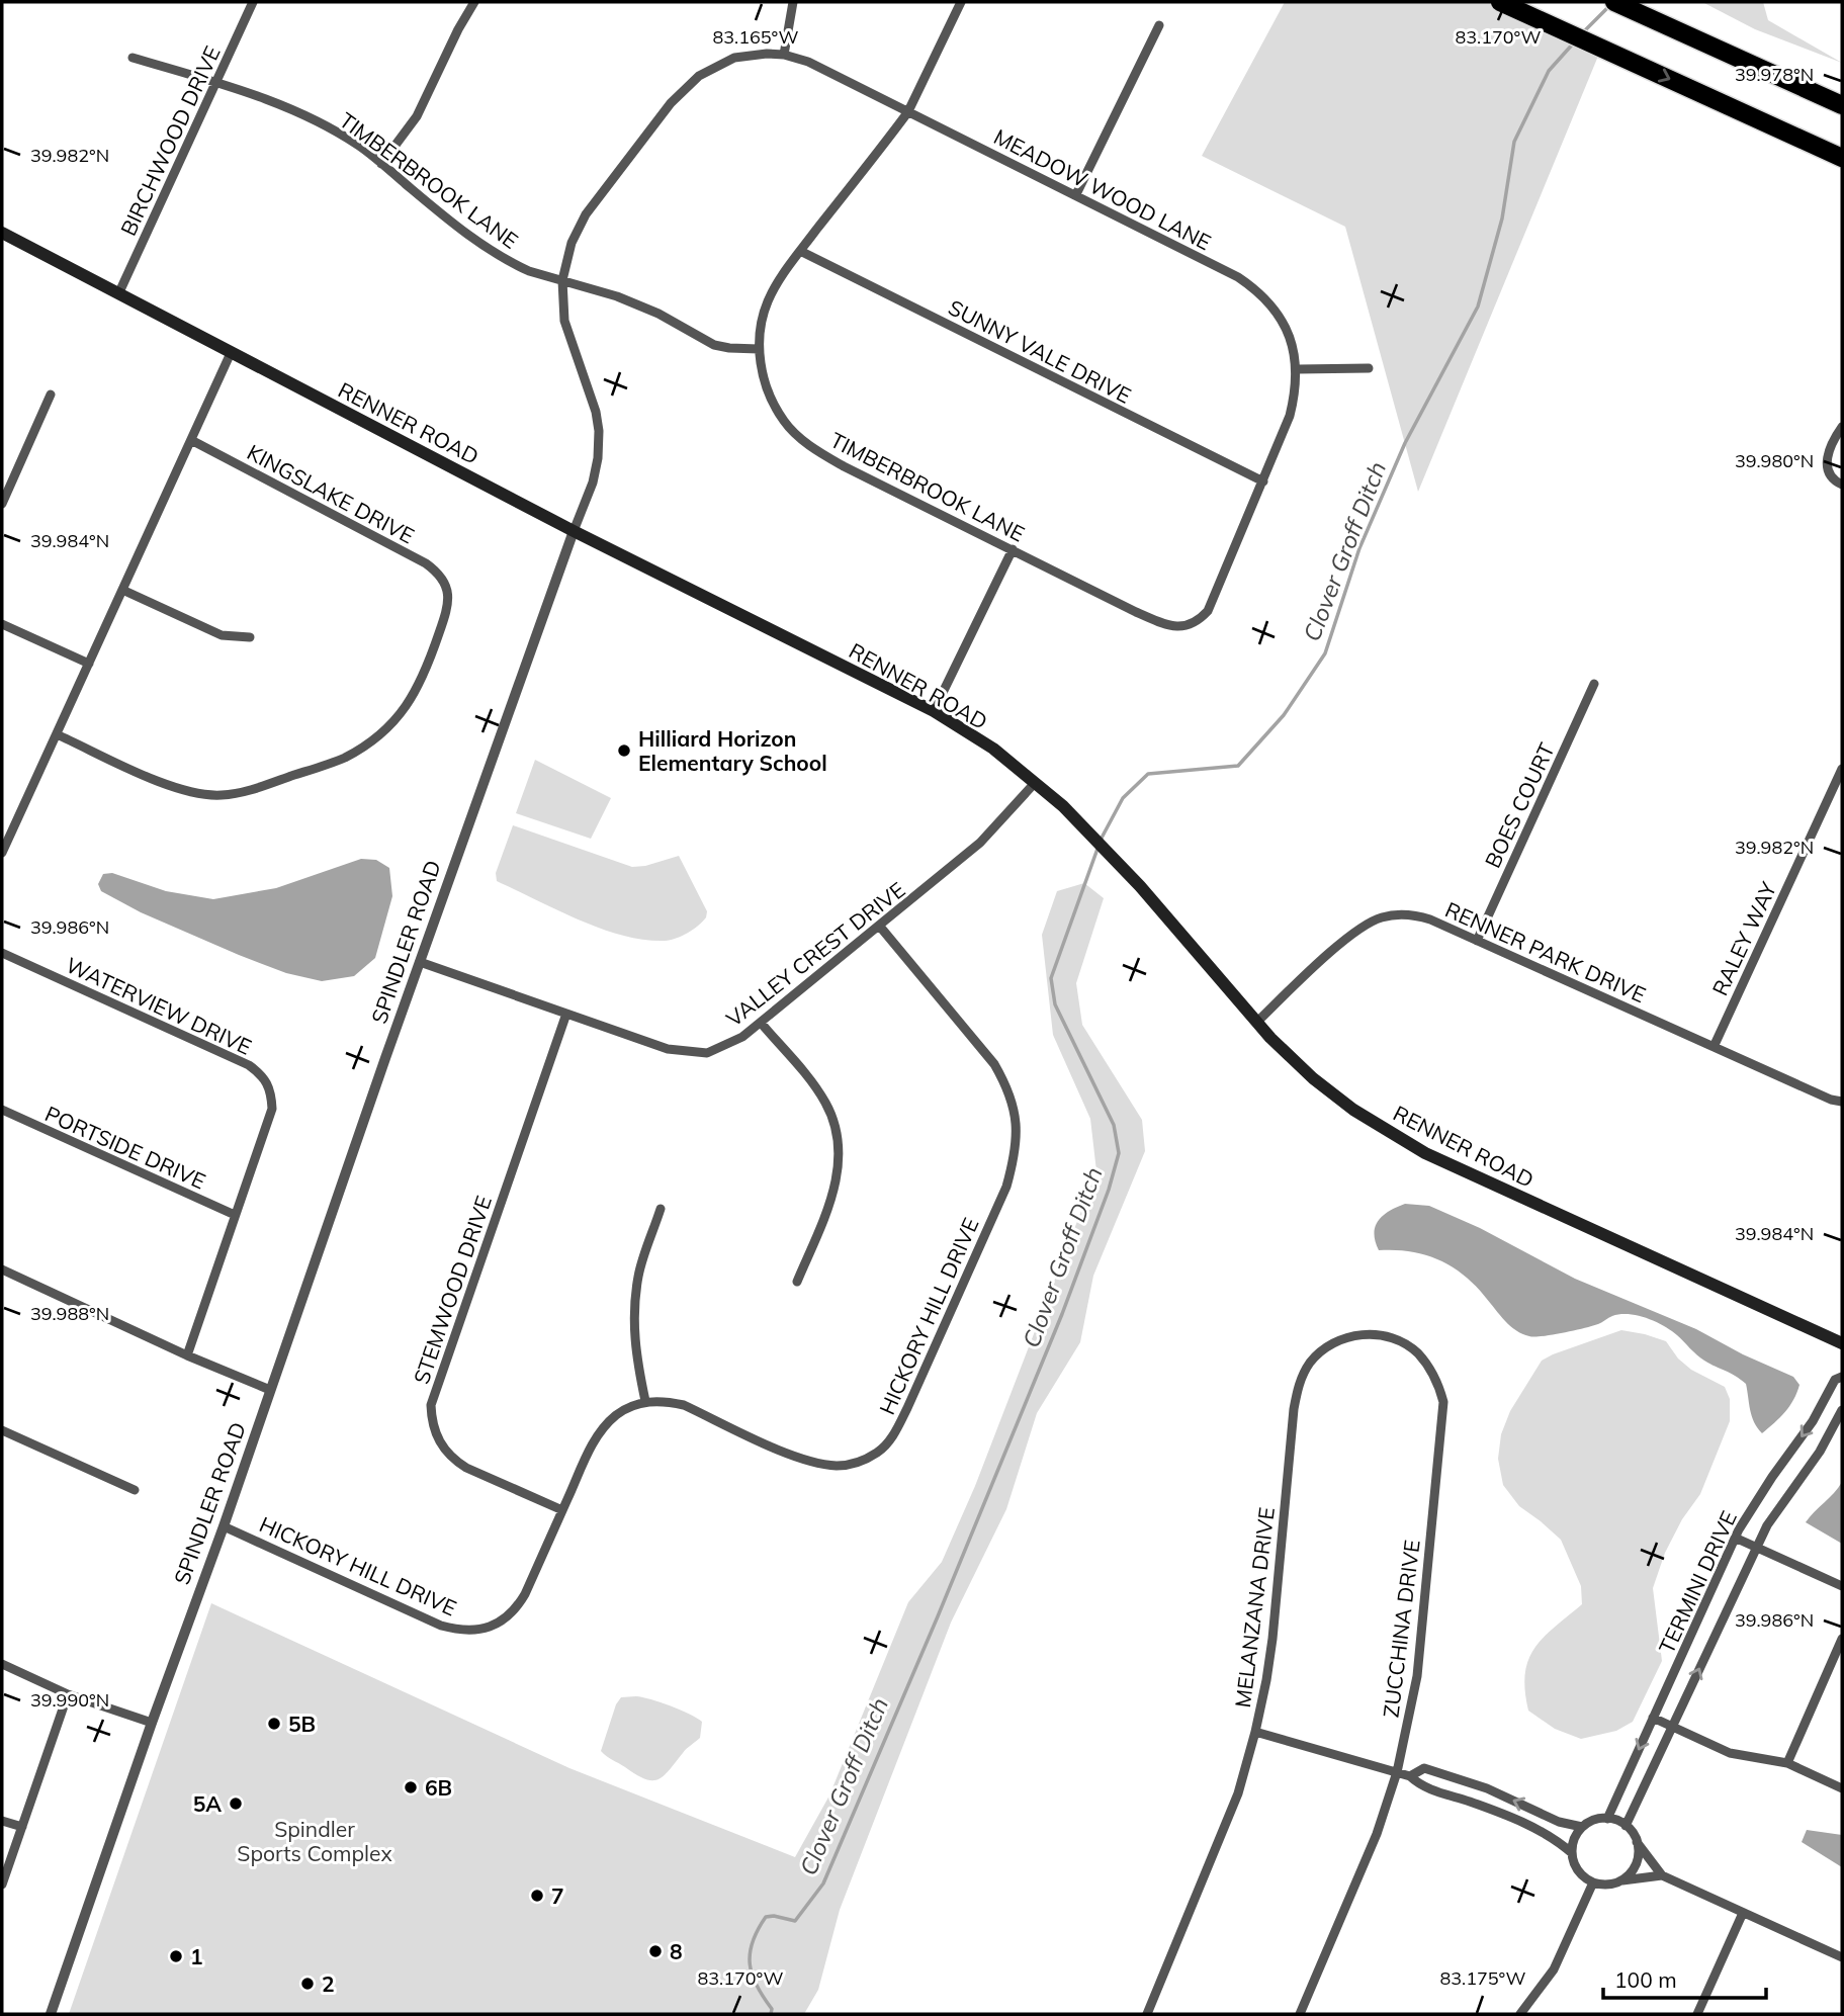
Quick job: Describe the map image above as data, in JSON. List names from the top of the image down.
{
  "streets": {
    "main road": ["RENNER ROAD"],
    "street": [
      "BIRCHWOOD DRIVE",
      "TIMBERBROOK LANE",
      "MEADOW WOOD LANE",
      "SUNNY VALE DRIVE",
      "KINGSLAKE DRIVE",
      "BOES COURT",
      "RALEY WAY",
      "SPINDLER ROAD",
      "RENNER PARK DRIVE",
      "VALLEY CREST DRIVE",
      "WATERVIEW DRIVE",
      "PORTSIDE DRIVE",
      "STEMWOOD DRIVE",
      "HICKORY HILL DRIVE",
      "TERMINI DRIVE",
      "MELANZANA DRIVE",
      "ZUCCHINA DRIVE"
    ]
  },
  "crossings": [
    ["BIRCHWOOD DRIVE", "TIMBERBROOK LANE"],
    ["BIRCHWOOD DRIVE", "RENNER ROAD"],
    ["TIMBERBROOK LANE", "SUNNY VALE DRIVE"],
    ["TIMBERBROOK LANE", "SPINDLER ROAD"],
    ["MEADOW WOOD LANE", "SPINDLER ROAD"],
    ["RENNER ROAD", "SPINDLER ROAD"],
    ["RENNER ROAD", "RENNER PARK DRIVE"],
    ["RENNER ROAD", "VALLEY CREST DRIVE"],
    ["BOES COURT", "RENNER PARK DRIVE"],
    ["RALEY WAY", "RENNER PARK DRIVE"],
    ["SPINDLER ROAD", "VALLEY CREST DRIVE"],
    ["SPINDLER ROAD", "HICKORY HILL DRIVE"],
    ["VALLEY CREST DRIVE", "STEMWOOD DRIVE"],
    ["VALLEY CREST DRIVE", "HICKORY HILL DRIVE"],
    ["WATERVIEW DRIVE", "PORTSIDE DRIVE"],
    ["STEMWOOD DRIVE", "HICKORY HILL DRIVE"],
    ["MELANZANA DRIVE", "ZUCCHINA DRIVE"]
  ],
  "water": ["Clover Groff Ditch"],
  "parks": ["Spindler Sports Complex"],
  "places": [
    "Hilliard Horizon Elementary School",
    "5B",
    "6B",
    "5A",
    "7",
    "8",
    "1",
    "2"
  ],
  "scale_bar": "100 m",
  "coordinates": [
    "83.165°W",
    "83.170°W",
    "39.978°N",
    "39.982°N",
    "39.980°N",
    "39.984°N",
    "39.986°N",
    "39.988°N",
    "39.990°N",
    "83.175°W"
  ]
}
